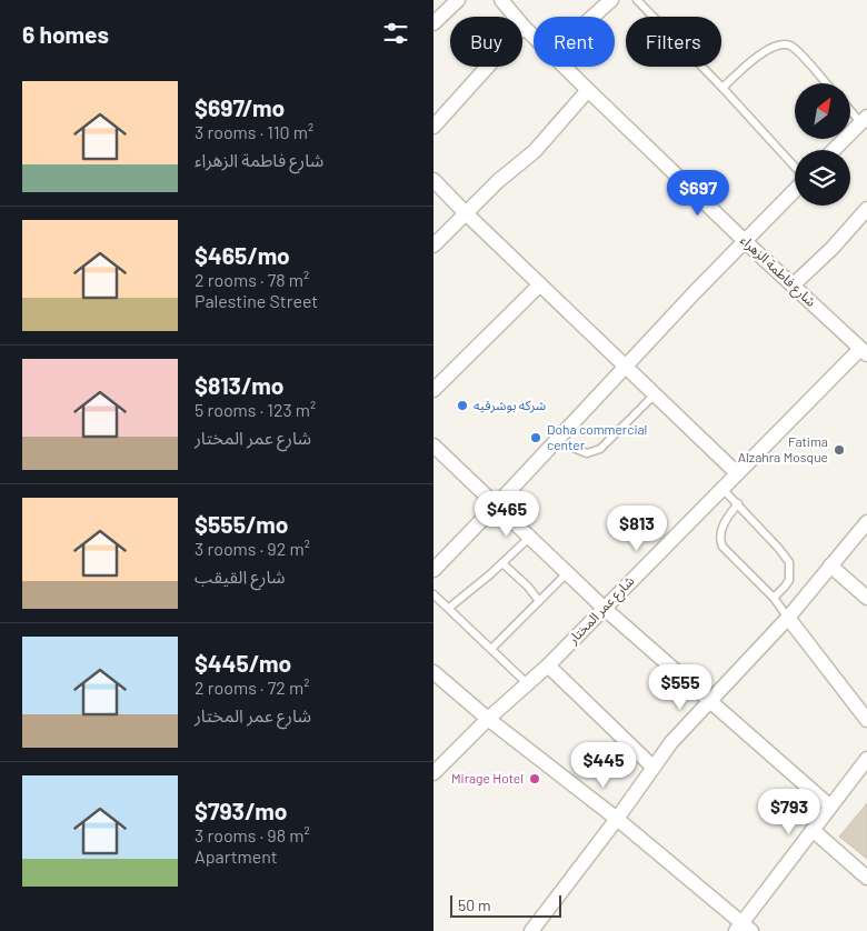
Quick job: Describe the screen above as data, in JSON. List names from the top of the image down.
{
  "streets": {
    "street": ["شارع فاطمة الزهراء", "شارع عمر المختار"]
  },
  "crossings": [
    ["شارع فاطمة الزهراء", "شارع عمر المختار"]
  ],
  "places": [
    "شركه بوشرقيه",
    "Doha commercial center",
    "Fatima Alzahra Mosque",
    "Mirage Hotel"
  ],
  "scale_bar": "50 m",
  "north": "top right",
  "page": {
    "heading": "6 homes",
    "chip": ["Buy", "Rent", "Filters"],
    "list": [
      {
        "name": "$697/mo",
        "note": "3 rooms · 110 m² · شارع فاطمة الزهراء"
      },
      {
        "name": "$465/mo",
        "note": "2 rooms · 78 m² · Palestine Street"
      },
      {
        "name": "$813/mo",
        "note": "5 rooms · 123 m² · شارع عمر المختار"
      },
      {
        "name": "$555/mo",
        "note": "3 rooms · 92 m² · شارع القيقب"
      },
      {
        "name": "$445/mo",
        "note": "2 rooms · 72 m² · شارع عمر المختار"
      },
      {
        "name": "$793/mo",
        "note": "3 rooms · 98 m² · Apartment"
      }
    ],
    "price": [
      "$697",
      "$465",
      "$813",
      "$555",
      "$445",
      "$793"
    ],
    "scale": "50 m"
  }
}
